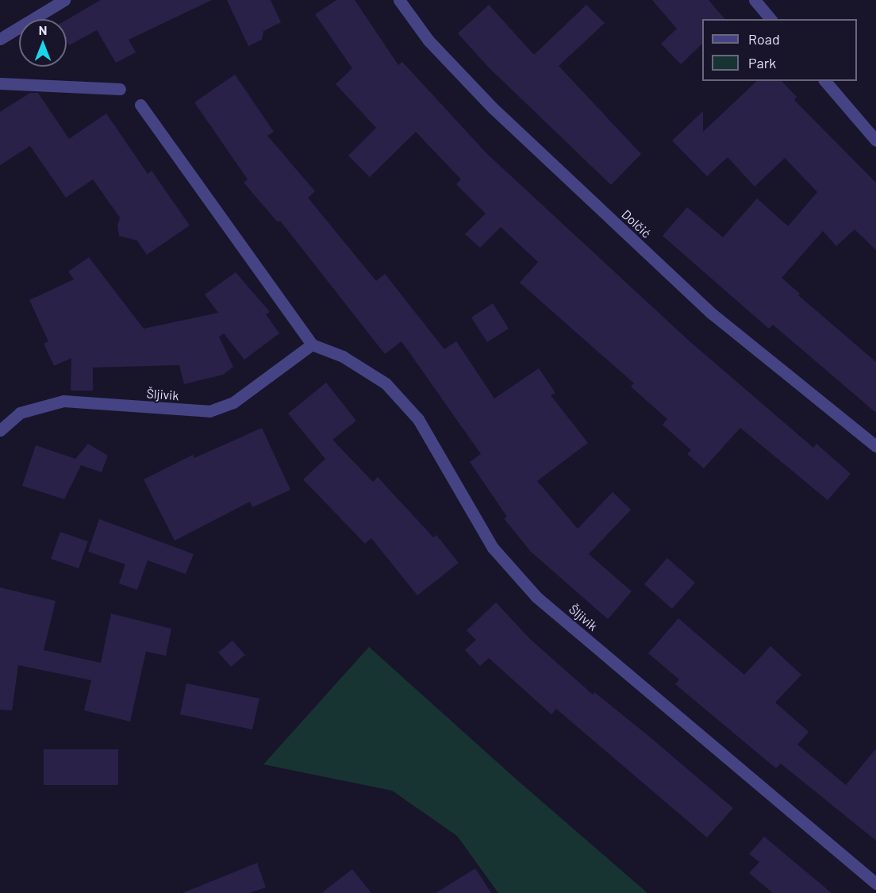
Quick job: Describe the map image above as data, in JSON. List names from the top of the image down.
{
  "streets": {
    "street": ["Dolčić", "Šljivik"]
  },
  "legend": ["Road", "Park"],
  "north": "top"
}
